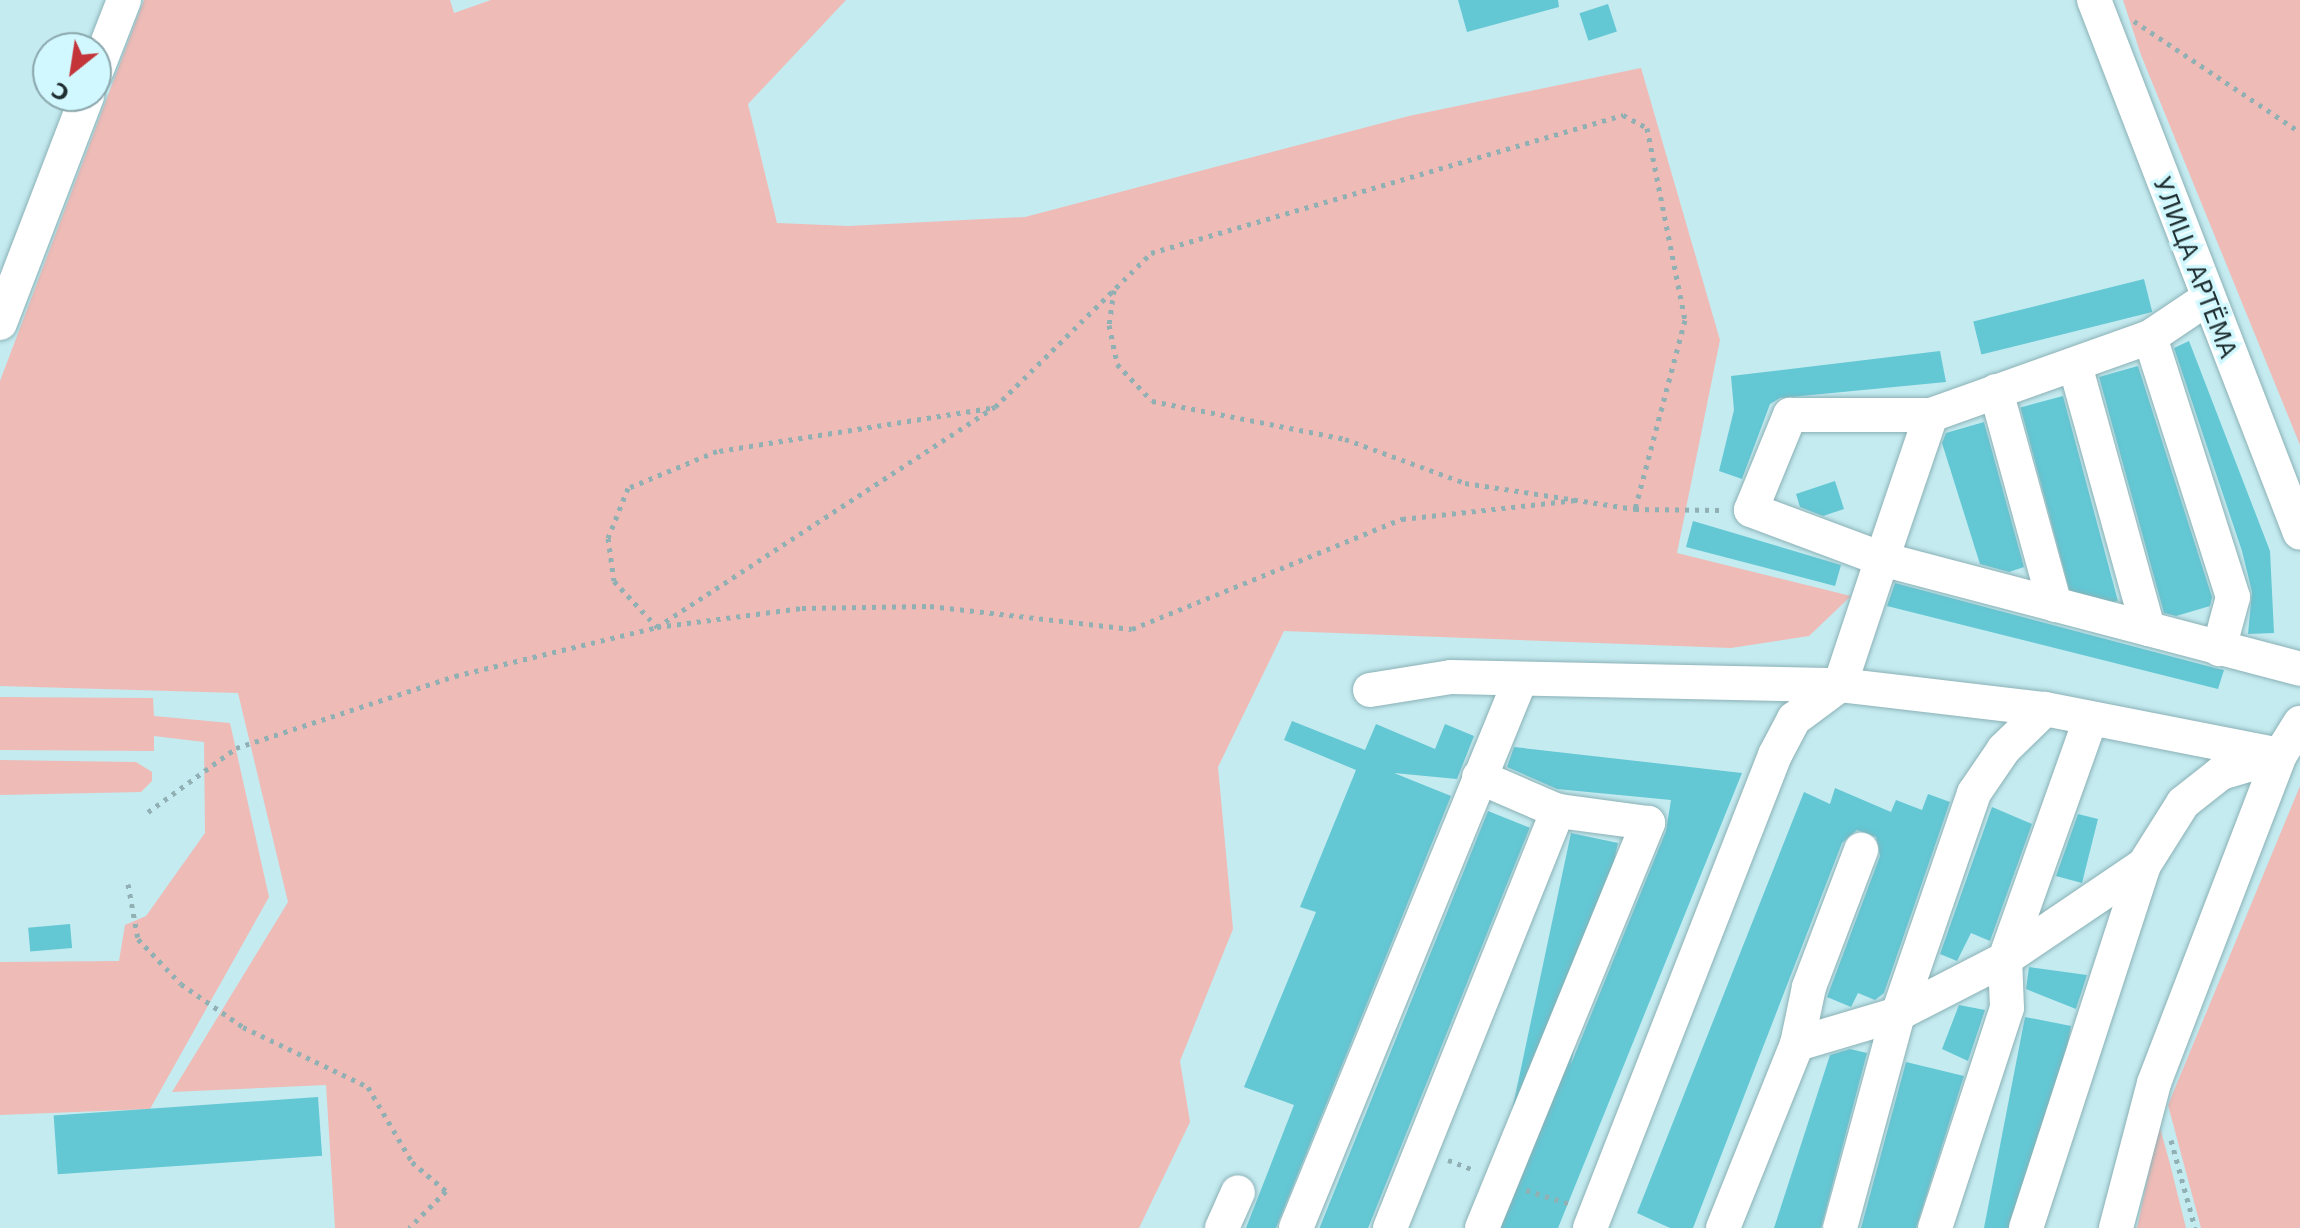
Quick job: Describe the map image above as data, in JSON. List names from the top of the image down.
{
  "streets": {
    "street": ["УЛИЦА АРТЁМА"]
  },
  "north": "bottom left"
}
